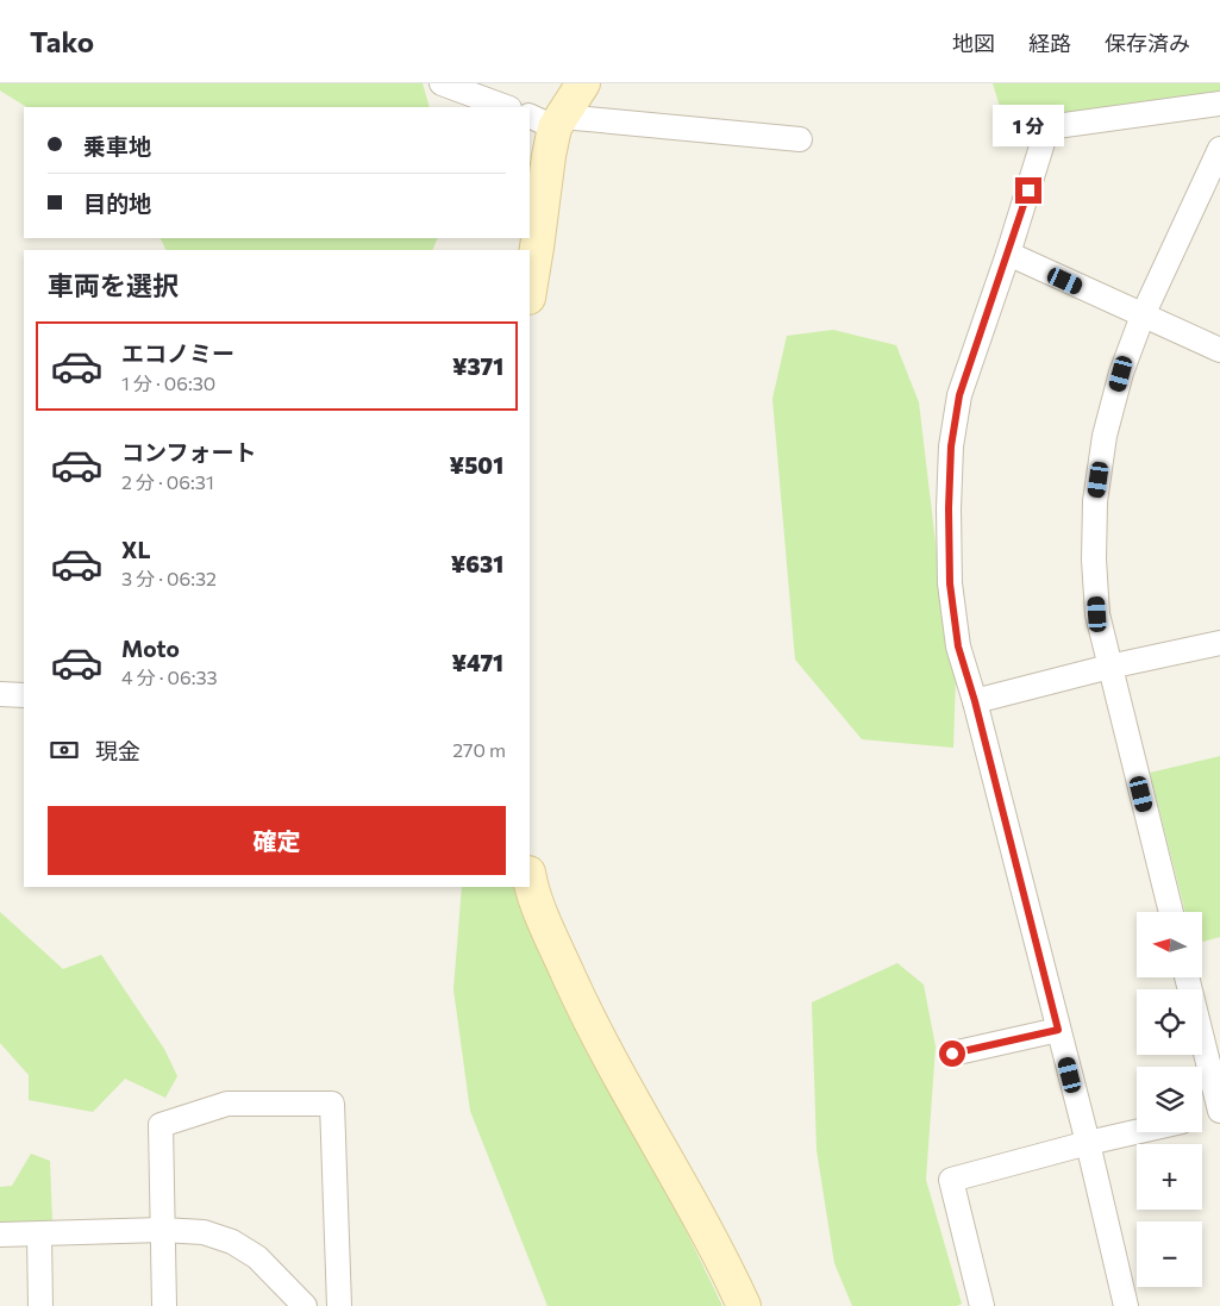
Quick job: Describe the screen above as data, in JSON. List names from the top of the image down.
{
  "north": "left",
  "page": {
    "header": "Tako",
    "nav": ["地図", "経路", "保存済み"],
    "bubble": "1 分",
    "banner": ["乗車地", "目的地"],
    "heading": "車両を選択",
    "list": [
      {
        "name": "エコノミー",
        "note": "1 分 · 06:30",
        "value": "¥371"
      },
      {
        "name": "コンフォート",
        "note": "2 分 · 06:31",
        "value": "¥501"
      },
      {
        "name": "XL",
        "note": "3 分 · 06:32",
        "value": "¥631"
      },
      {
        "name": "Moto",
        "note": "4 分 · 06:33",
        "value": "¥471"
      }
    ],
    "pay": ["現金", "270 m"],
    "buttons": "確定",
    "map_buttons": ["+", "−"]
  }
}
